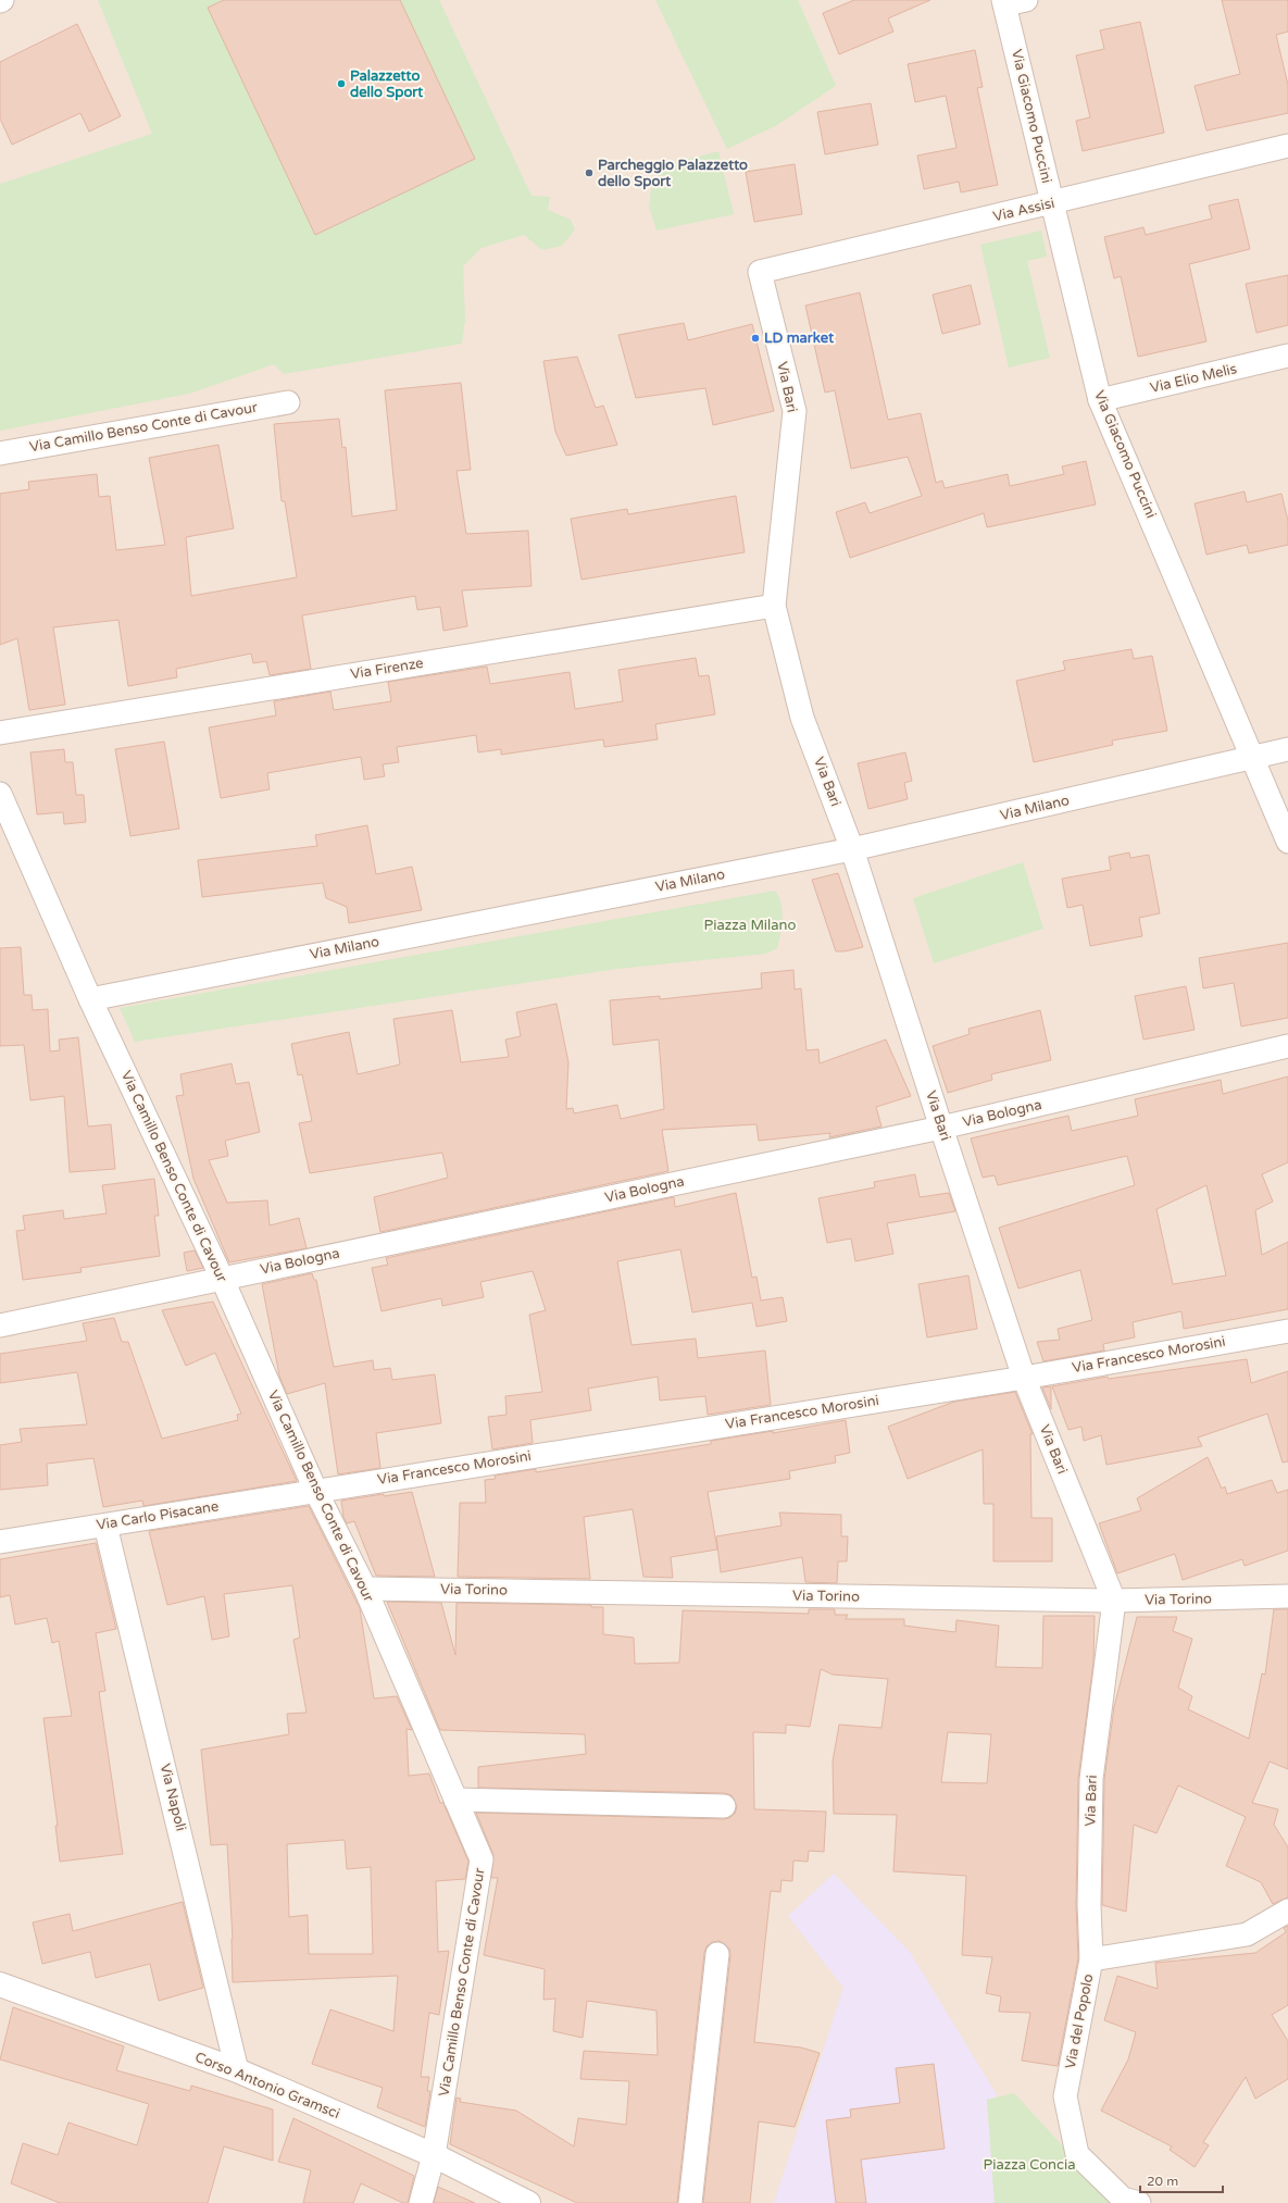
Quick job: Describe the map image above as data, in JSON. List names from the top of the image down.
{
  "streets": {
    "street": [
      "Via Giacomo Puccini",
      "Via Assisi",
      "Via Elio Melis",
      "Via Bari",
      "Via Camillo Benso Conte di Cavour",
      "Via Firenze",
      "Via Milano",
      "Via Bologna",
      "Via Francesco Morosini",
      "Via Carlo Pisacane",
      "Via Torino",
      "Via Napoli",
      "Via del Popolo",
      "Corso Antonio Gramsci"
    ]
  },
  "crossings": [
    ["Via Giacomo Puccini", "Via Assisi"],
    ["Via Giacomo Puccini", "Via Elio Melis"],
    ["Via Giacomo Puccini", "Via Milano"],
    ["Via Assisi", "Via Bari"],
    ["Via Bari", "Via Firenze"],
    ["Via Bari", "Via Milano"],
    ["Via Bari", "Via Bologna"],
    ["Via Bari", "Via Francesco Morosini"],
    ["Via Bari", "Via Torino"],
    ["Via Bari", "Via del Popolo"],
    ["Via Camillo Benso Conte di Cavour", "Via Milano"],
    ["Via Camillo Benso Conte di Cavour", "Via Bologna"],
    ["Via Camillo Benso Conte di Cavour", "Via Francesco Morosini"],
    ["Via Camillo Benso Conte di Cavour", "Via Carlo Pisacane"],
    ["Via Camillo Benso Conte di Cavour", "Via Torino"],
    ["Via Camillo Benso Conte di Cavour", "Corso Antonio Gramsci"],
    ["Via Francesco Morosini", "Via Carlo Pisacane"],
    ["Via Carlo Pisacane", "Via Napoli"],
    ["Via Napoli", "Corso Antonio Gramsci"]
  ],
  "parks": ["Piazza Milano", "Piazza Concia"],
  "places": ["Palazzetto dello Sport", "Parcheggio Palazzetto dello Sport", "LD market"],
  "scale_bar": "20 m"
}
